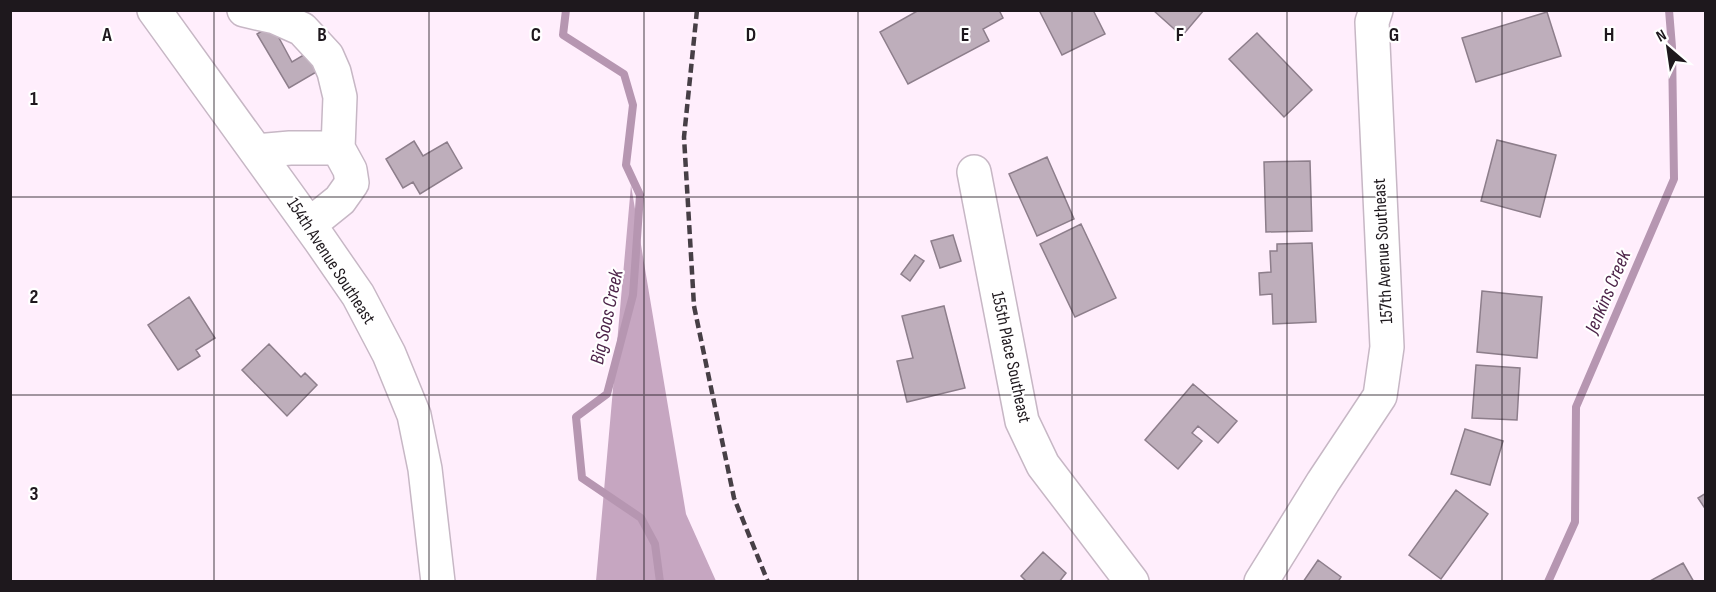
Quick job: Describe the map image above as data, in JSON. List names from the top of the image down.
{
  "streets": {
    "street": ["157th Avenue Southeast", "154th Avenue Southeast", "155th Place Southeast"]
  },
  "water": ["Jenkins Creek", "Big Soos Creek"],
  "north": "top left",
  "grid": {
    "columns": [
      "A",
      "B",
      "C",
      "D",
      "E",
      "F",
      "G",
      "H"
    ],
    "rows": ["1", "2", "3"]
  }
}
